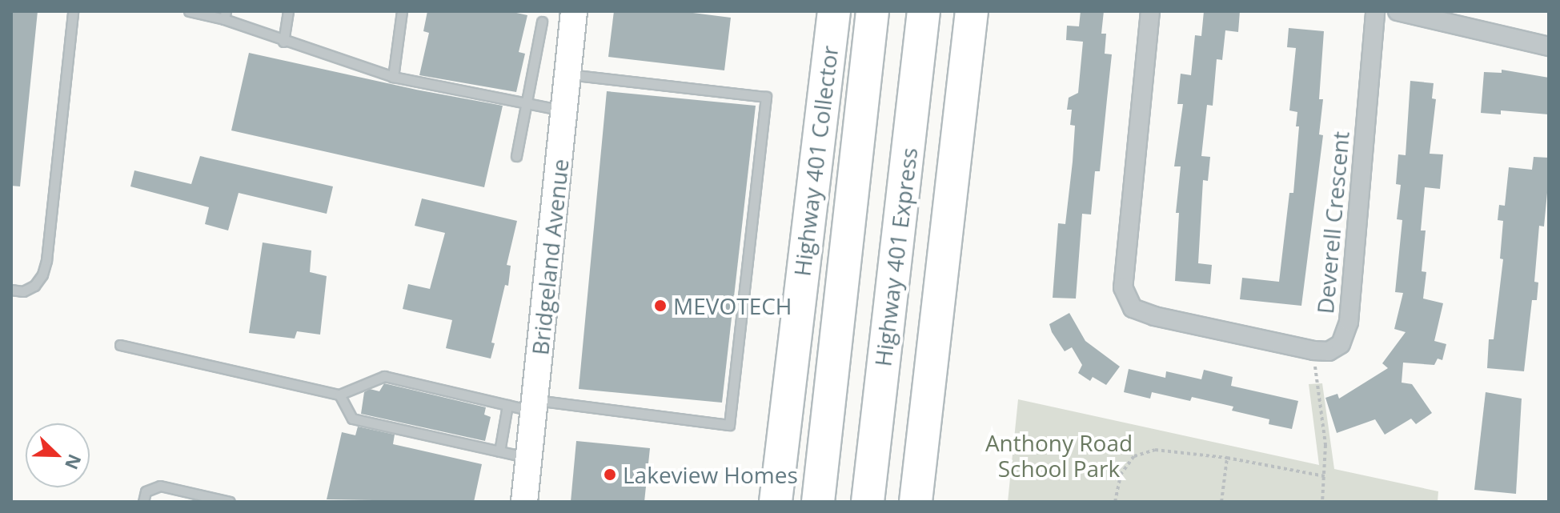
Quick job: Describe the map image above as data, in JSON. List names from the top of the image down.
{
  "streets": {
    "highway": ["Highway 401 Collector", "Highway 401 Express"],
    "street": ["Deverell Crescent", "Bridgeland Avenue"]
  },
  "parks": ["Anthony Road School Park"],
  "places": ["MEVOTECH", "Lakeview Homes"],
  "north": "bottom right"
}
